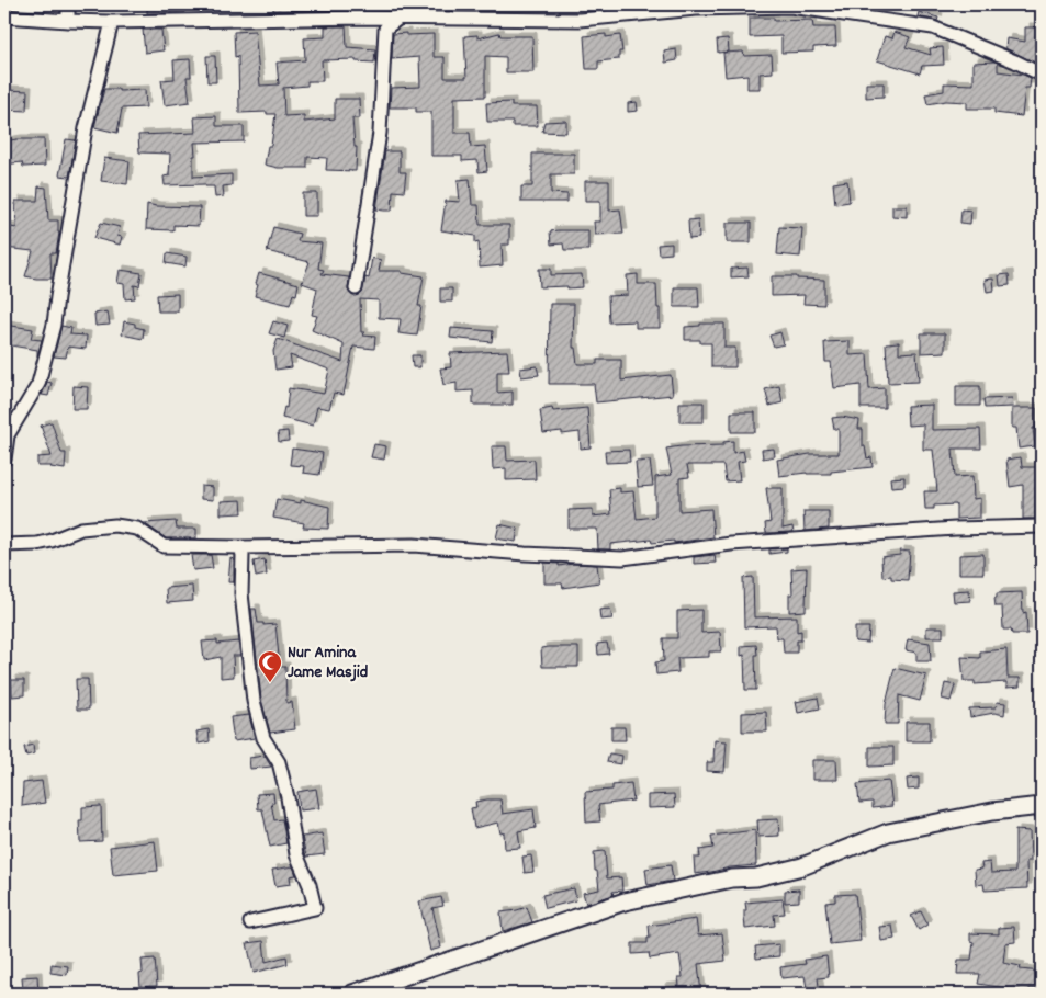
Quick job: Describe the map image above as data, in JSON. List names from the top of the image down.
{
  "places": {
    "mosque": ["Nur Amina Jame Masjid"]
  }
}
